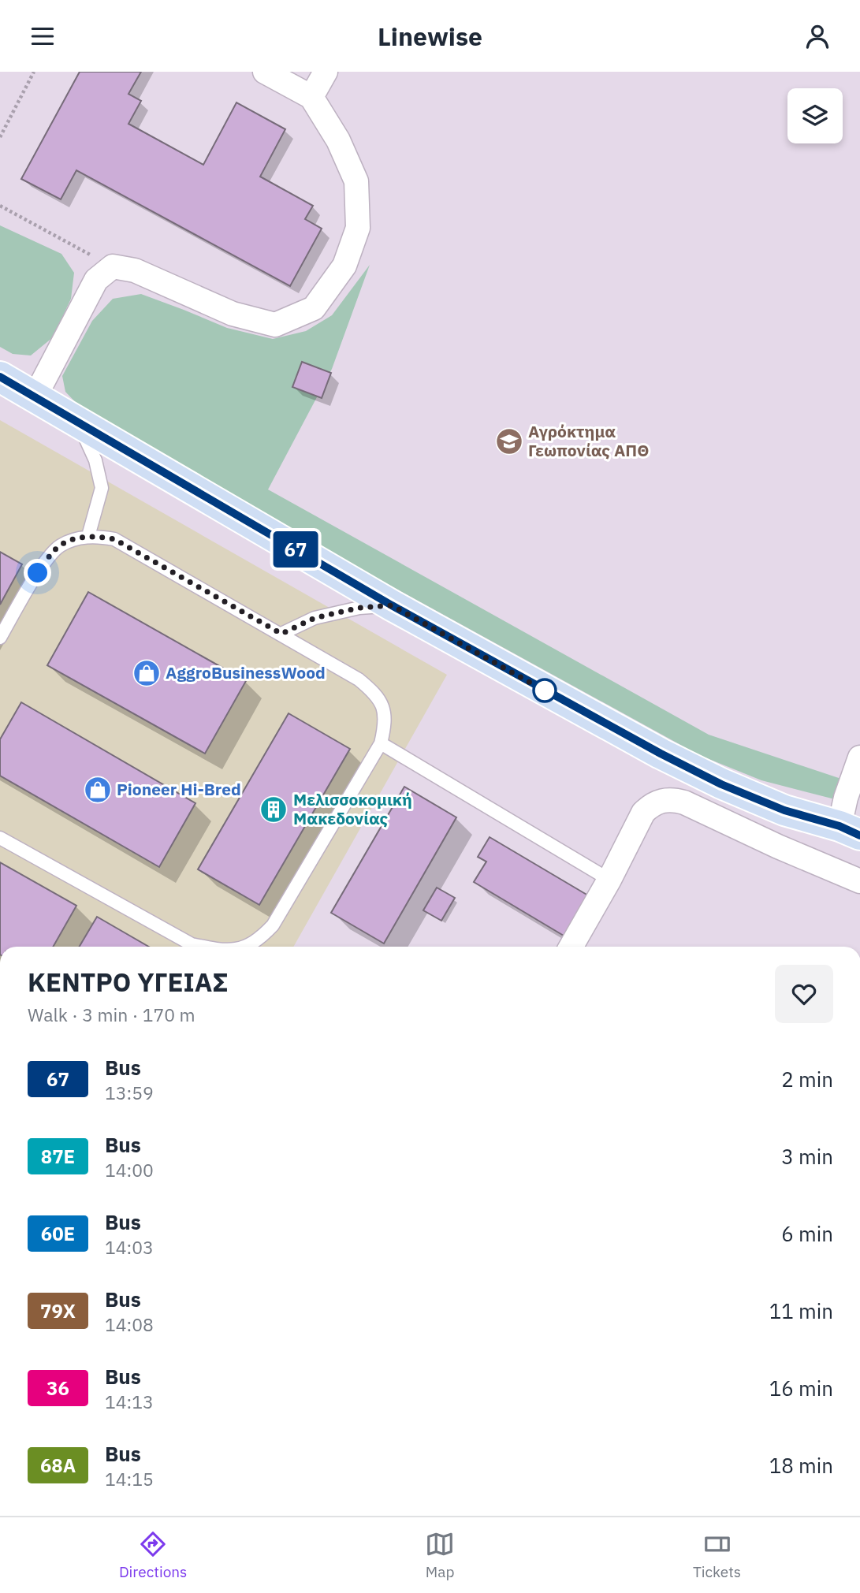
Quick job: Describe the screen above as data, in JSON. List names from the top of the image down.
{
  "places": {
    "school or university": ["Αγρόκτημα Γεωπονίας ΑΠΘ"],
    "shop": ["AggroBusinessWood", "Pioneer Hi-Bred"],
    "building": ["Μελισσοκομική Μακεδονίας"]
  },
  "lines": ["bus line 67"],
  "page": {
    "header": "Linewise",
    "on_map": "67",
    "heading": ["ΚΕΝΤΡΟ ΥΓΕΙΑΣ", "Walk · 3 min · 170 m"],
    "list": [
      {
        "mark": "67",
        "name": "Bus",
        "note": "13:59",
        "value": "2 min"
      },
      {
        "mark": "87Ε",
        "name": "Bus",
        "note": "14:00",
        "value": "3 min"
      },
      {
        "mark": "60Ε",
        "name": "Bus",
        "note": "14:03",
        "value": "6 min"
      },
      {
        "mark": "79X",
        "name": "Bus",
        "note": "14:08",
        "value": "11 min"
      },
      {
        "mark": "36",
        "name": "Bus",
        "note": "14:13",
        "value": "16 min"
      },
      {
        "mark": "68Α",
        "name": "Bus",
        "note": "14:15",
        "value": "18 min"
      }
    ],
    "tabs": ["Directions", "Map", "Tickets"]
  }
}
